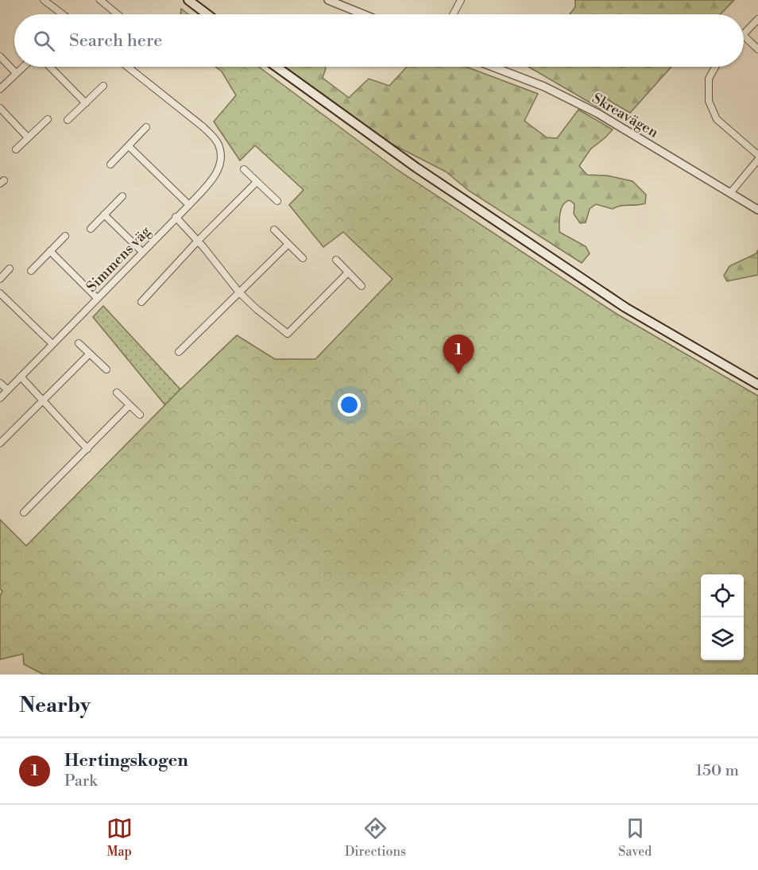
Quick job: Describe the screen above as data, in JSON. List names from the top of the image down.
{
  "streets": {
    "street": ["Skreavägen", "Simmens väg"]
  },
  "page": {
    "search": "Search here",
    "pins": "1",
    "heading": "Nearby",
    "list": [
      {
        "mark": "1",
        "name": "Hertingskogen",
        "note": "Park",
        "value": "150 m"
      }
    ],
    "nav": ["Map", "Directions", "Saved"]
  }
}
